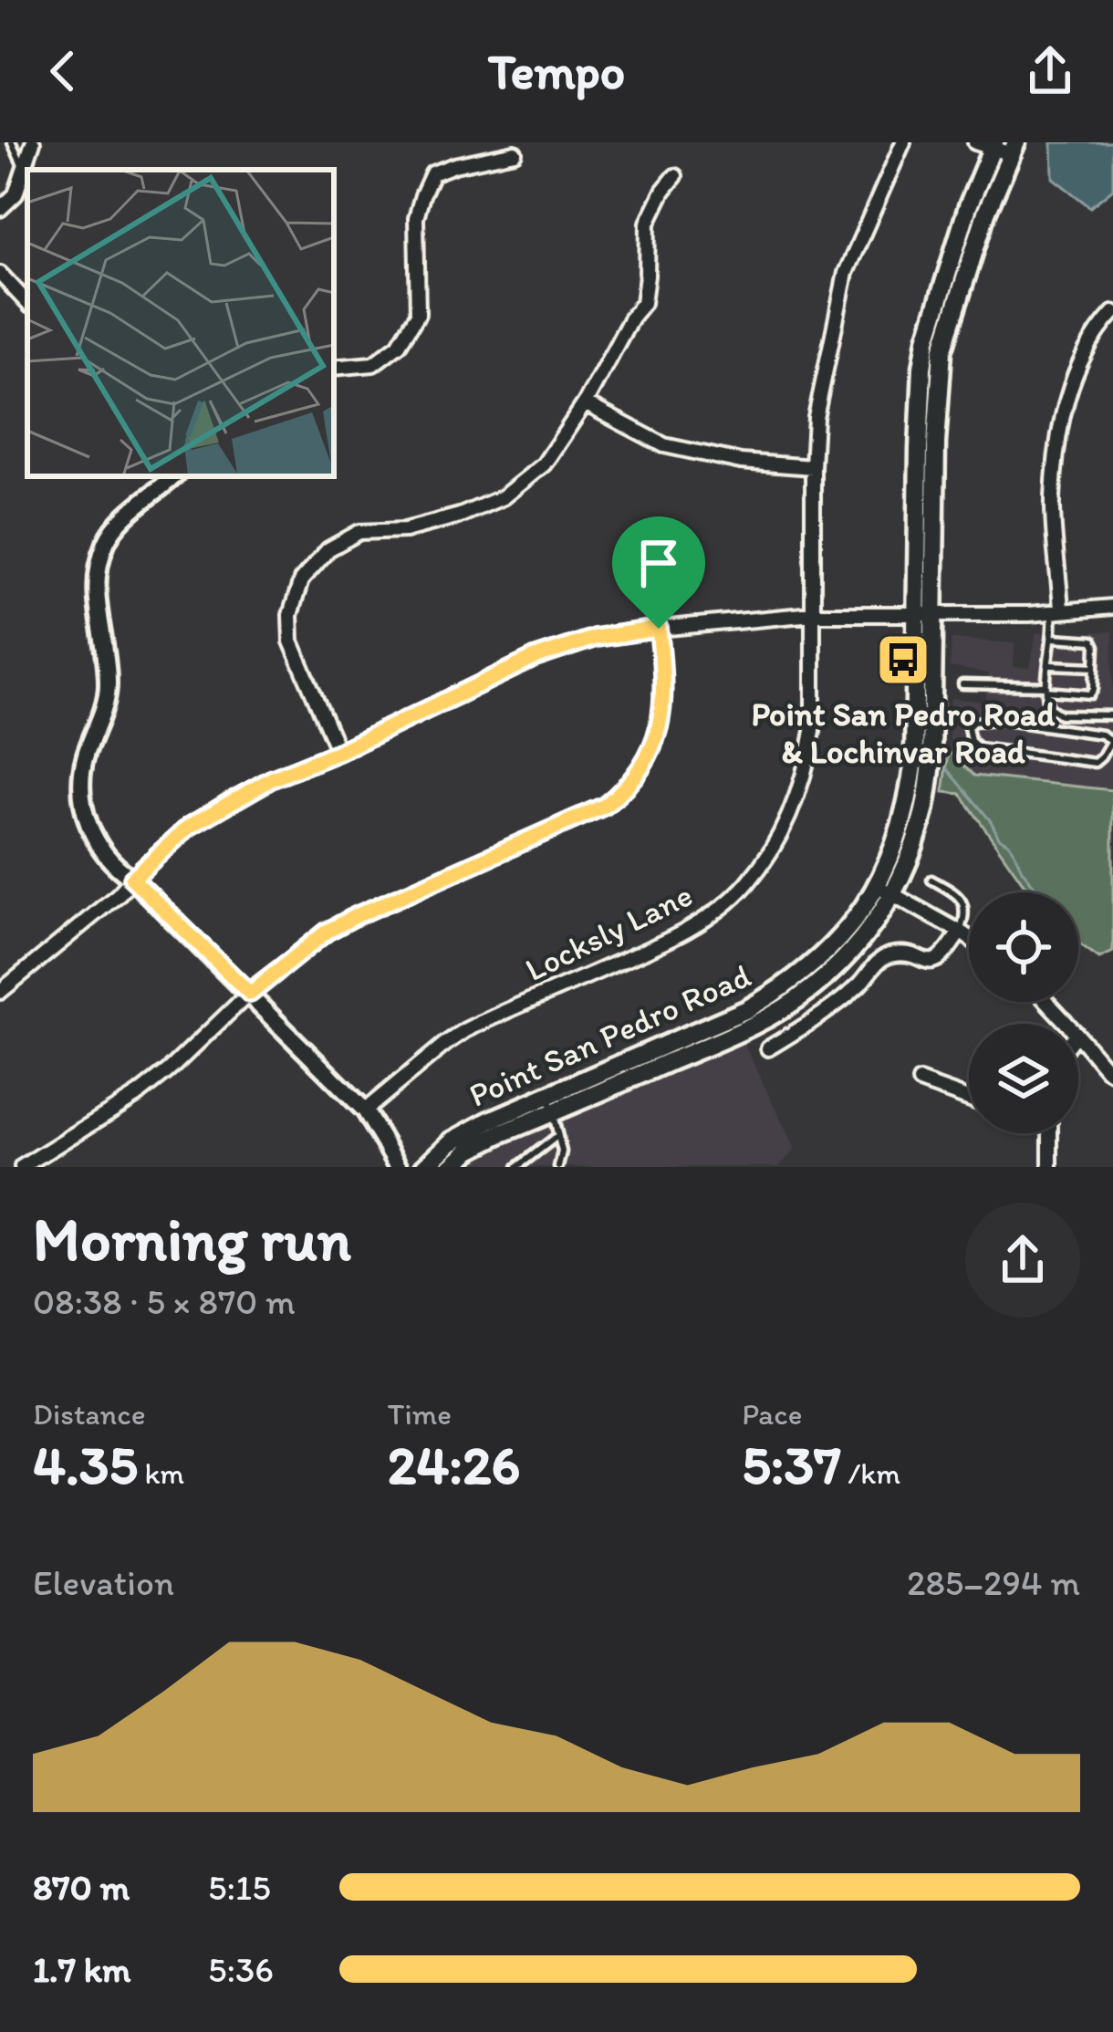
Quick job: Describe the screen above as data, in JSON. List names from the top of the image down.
{
  "streets": {
    "main road": ["Point San Pedro Road"],
    "street": ["Locksly Lane"]
  },
  "places": {
    "bus stop": ["Point San Pedro Road & Lochinvar Road"]
  },
  "page": {
    "header": "Tempo",
    "heading": ["Morning run", "08:38 · 5 × 870 m"],
    "stats": [
      ["Distance", "4.35 km"],
      ["Time", "24:26"],
      ["Pace", "5:37 /km"]
    ],
    "chart": ["Elevation", "285–294 m"],
    "list": [
      {
        "name": "870 m",
        "note": "5:15"
      },
      {
        "name": "1.7 km",
        "note": "5:36"
      }
    ]
  }
}
